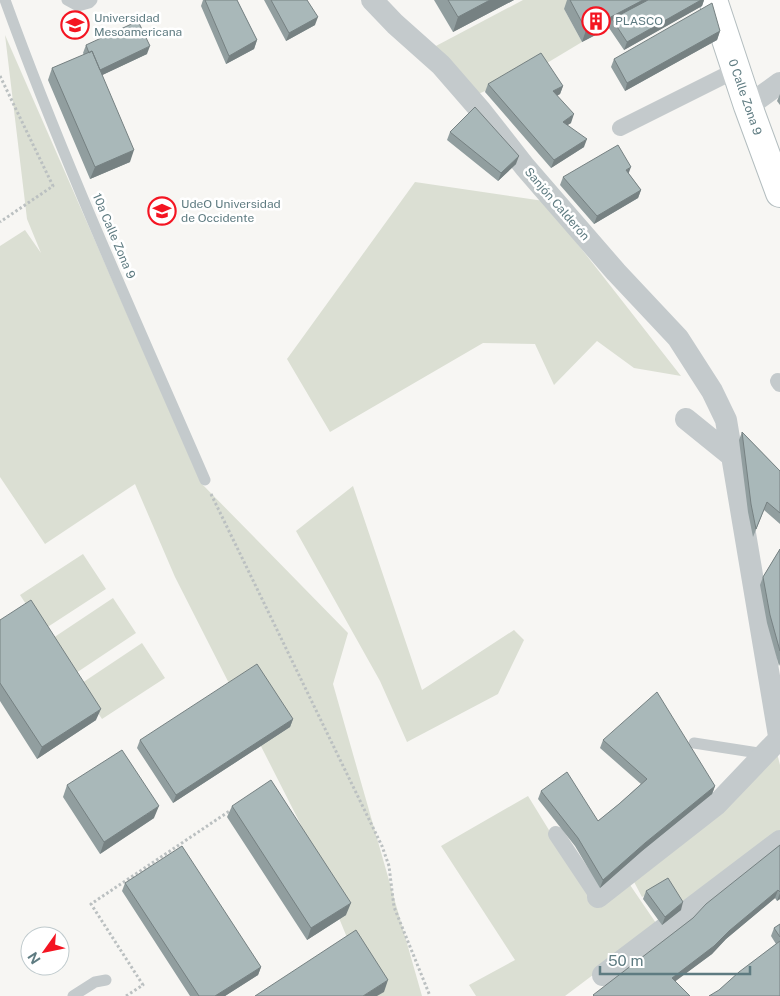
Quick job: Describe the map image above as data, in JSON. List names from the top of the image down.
{
  "streets": {
    "main road": ["0 Calle Zona 9"],
    "street": ["Sanjón Calderón"],
    "lane": ["10a Calle Zona 9"]
  },
  "places": {
    "building": ["PLASCO"],
    "school or university": ["Universidad Mesoamericana", "UdeO Universidad de Occidente"]
  },
  "scale_bar": "50 m",
  "north": "bottom left"
}
